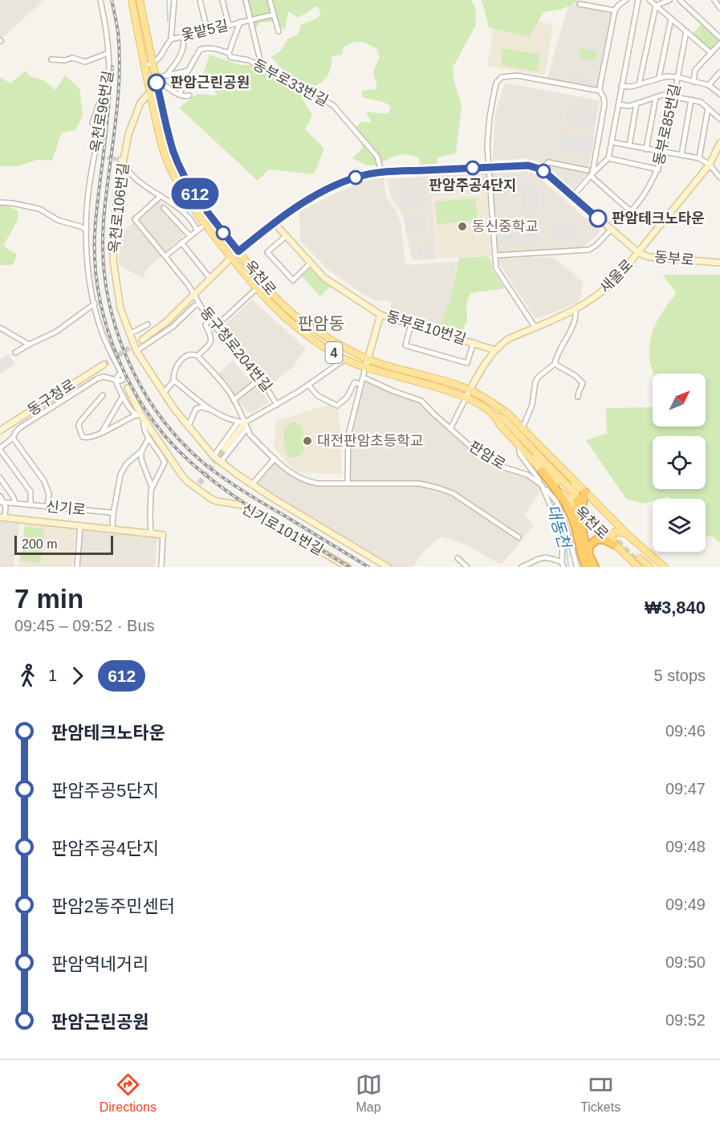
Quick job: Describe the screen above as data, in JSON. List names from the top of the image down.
{
  "streets": {
    "main road": [
      "옥천로106번길",
      "동부로",
      "새울로",
      "옥천로",
      "동부로10번길",
      "4",
      "동구청로",
      "신기로",
      "신기로101번길"
    ],
    "street": [
      "옻밭5길",
      "동부로33번길",
      "옥천로96번길",
      "동부로85번길",
      "동구청로204번길",
      "판암로"
    ]
  },
  "crossings": [
    ["옻밭5길", "옥천로"],
    ["옥천로106번길", "옥천로"],
    ["동부로", "새울로"],
    ["새울로", "옥천로"],
    ["새울로", "동부로10번길"],
    ["옥천로", "동구청로204번길"]
  ],
  "districts": ["판암동"],
  "water": ["대동천"],
  "places": [
    "판암근린공원",
    "판암주공4단지",
    "판암테크노타운",
    "동신중학교",
    "대전판암초등학교"
  ],
  "lines": ["bus line 612"],
  "scale_bar": "200 m",
  "north": "top right",
  "page": {
    "on_map": "612",
    "scale": "200 m",
    "heading": ["7 min", "09:45 – 09:52 · Bus", "₩3,840"],
    "legs": ["1", "612", "5 stops"],
    "list": [
      {
        "name": "판암테크노타운",
        "value": "09:46"
      },
      {
        "name": "판암주공5단지",
        "value": "09:47"
      },
      {
        "name": "판암주공4단지",
        "value": "09:48"
      },
      {
        "name": "판암2동주민센터",
        "value": "09:49"
      },
      {
        "name": "판암역네거리",
        "value": "09:50"
      },
      {
        "name": "판암근린공원",
        "value": "09:52"
      }
    ],
    "tabs": ["Directions", "Map", "Tickets"]
  }
}
